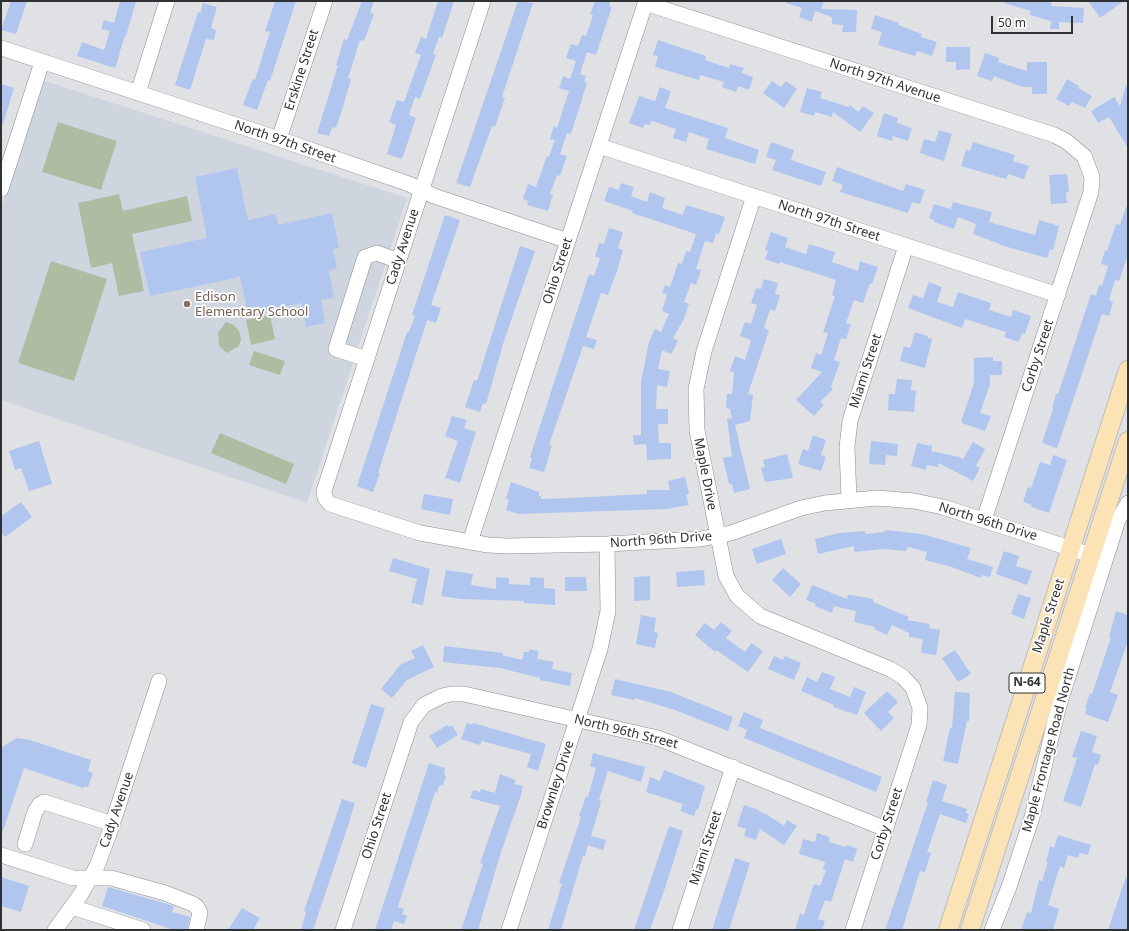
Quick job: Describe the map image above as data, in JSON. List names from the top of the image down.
{
  "streets": {
    "main road": ["Maple Street", "N-64"],
    "street": [
      "Erskine Street",
      "North 97th Avenue",
      "North 97th Street",
      "Cady Avenue",
      "Ohio Street",
      "Corby Street",
      "Miami Street",
      "Maple Drive",
      "North 96th Drive",
      "North 96th Street",
      "Maple Frontage Road North",
      "Brownley Drive"
    ]
  },
  "crossings": [
    ["Erskine Street", "North 97th Street"],
    ["North 97th Avenue", "Ohio Street"],
    ["North 97th Avenue", "Corby Street"],
    ["North 97th Street", "Cady Avenue"],
    ["North 97th Street", "Ohio Street"],
    ["North 97th Street", "Corby Street"],
    ["North 97th Street", "Miami Street"],
    ["North 97th Street", "Maple Drive"],
    ["Cady Avenue", "North 96th Drive"],
    ["Ohio Street", "North 96th Drive"],
    ["Ohio Street", "North 96th Street"],
    ["Corby Street", "Maple Drive"],
    ["Corby Street", "North 96th Drive"],
    ["Corby Street", "North 96th Street"],
    ["Miami Street", "North 96th Drive"],
    ["Miami Street", "North 96th Street"],
    ["Maple Drive", "North 96th Drive"],
    ["North 96th Drive", "Maple Street"],
    ["North 96th Drive", "Brownley Drive"],
    ["North 96th Street", "Brownley Drive"]
  ],
  "places": ["Edison Elementary School"],
  "scale_bar": "50 m"
}
